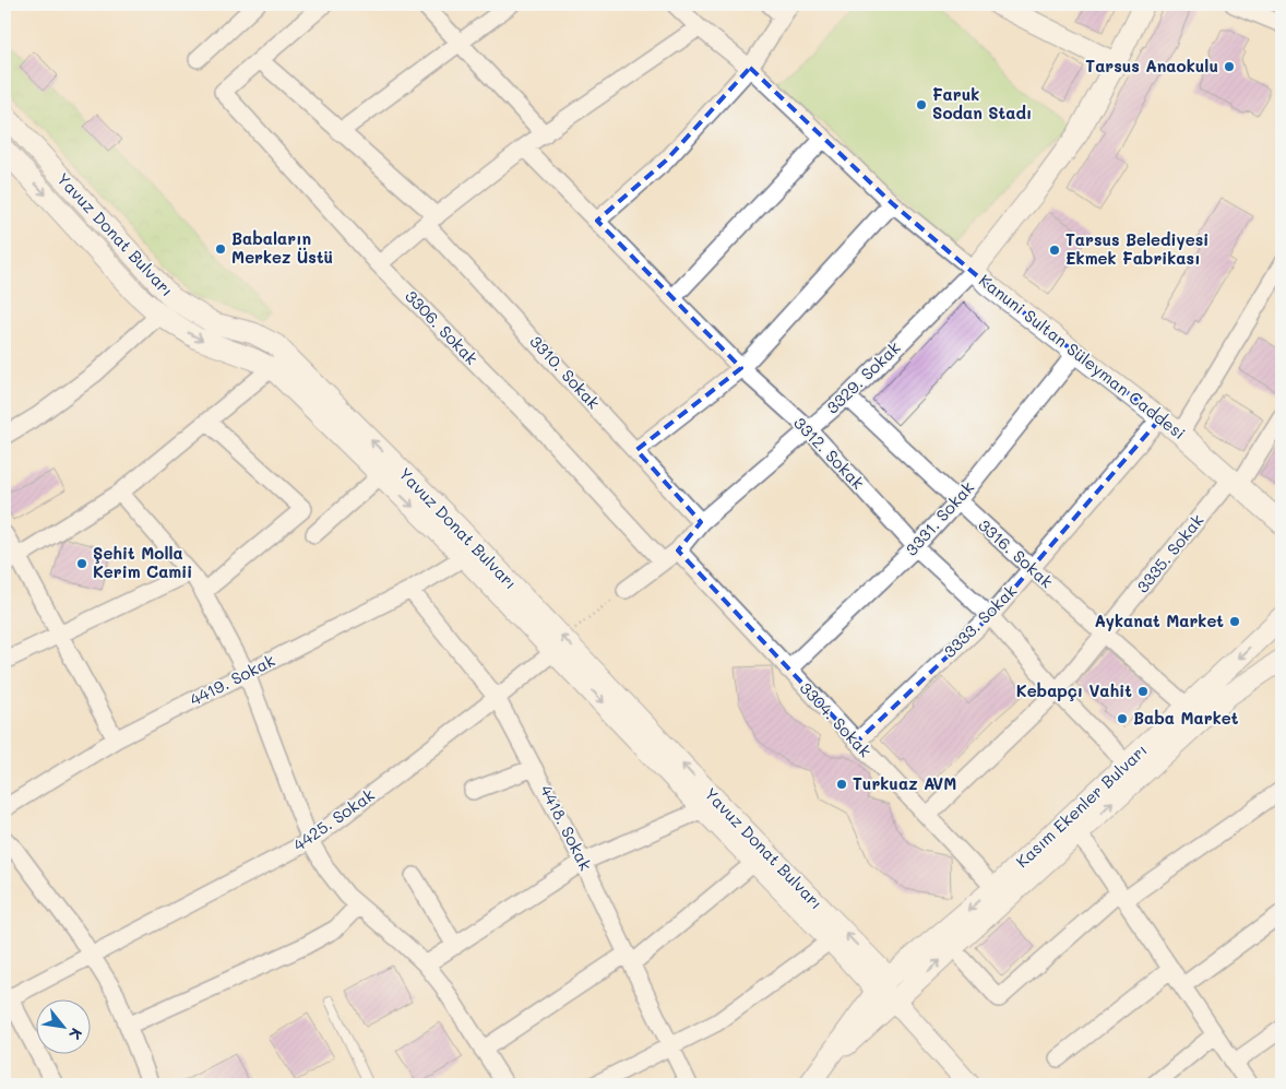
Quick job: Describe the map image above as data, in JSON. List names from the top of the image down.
{
  "streets": {
    "street": [
      "Yavuz Donat Bulvarı",
      "3306. Sokak",
      "Kanuni Sultan Süleyman Caddesi",
      "3310. Sokak",
      "3329. Sokak",
      "3312. Sokak",
      "3331. Sokak",
      "3316. Sokak",
      "3335. Sokak",
      "3333. Sokak",
      "4419. Sokak",
      "3304. Sokak",
      "Kasım Ekenler Bulvarı",
      "4425. Sokak",
      "4418. Sokak"
    ]
  },
  "crossings": [
    ["Yavuz Donat Bulvarı", "4419. Sokak"],
    ["Yavuz Donat Bulvarı", "Kasım Ekenler Bulvarı"],
    ["Yavuz Donat Bulvarı", "4425. Sokak"],
    ["3306. Sokak", "3310. Sokak"],
    ["3306. Sokak", "3329. Sokak"],
    ["Kanuni Sultan Süleyman Caddesi", "3329. Sokak"],
    ["Kanuni Sultan Süleyman Caddesi", "3331. Sokak"],
    ["Kanuni Sultan Süleyman Caddesi", "3335. Sokak"],
    ["Kanuni Sultan Süleyman Caddesi", "3333. Sokak"],
    ["3310. Sokak", "3329. Sokak"],
    ["3329. Sokak", "3312. Sokak"],
    ["3329. Sokak", "3316. Sokak"],
    ["3329. Sokak", "3304. Sokak"],
    ["3312. Sokak", "3331. Sokak"],
    ["3312. Sokak", "3335. Sokak"],
    ["3312. Sokak", "3333. Sokak"],
    ["3312. Sokak", "Kasım Ekenler Bulvarı"],
    ["3331. Sokak", "3316. Sokak"],
    ["3331. Sokak", "3304. Sokak"],
    ["3316. Sokak", "3335. Sokak"],
    ["3316. Sokak", "3333. Sokak"],
    ["3316. Sokak", "Kasım Ekenler Bulvarı"],
    ["3335. Sokak", "3304. Sokak"],
    ["3333. Sokak", "3304. Sokak"],
    ["4419. Sokak", "4418. Sokak"],
    ["3304. Sokak", "Kasım Ekenler Bulvarı"],
    ["4425. Sokak", "4418. Sokak"]
  ],
  "places": [
    "Tarsus Anaokulu",
    "Faruk Sodan Stadı",
    "Babaların Merkez Üstü",
    "Tarsus Belediyesi Ekmek Fabrikası",
    "Şehit Molla Kerim Camii",
    "Aykanat Market",
    "Kebapçı Vahit",
    "Baba Market",
    "Turkuaz AVM"
  ],
  "north": "bottom right"
}
